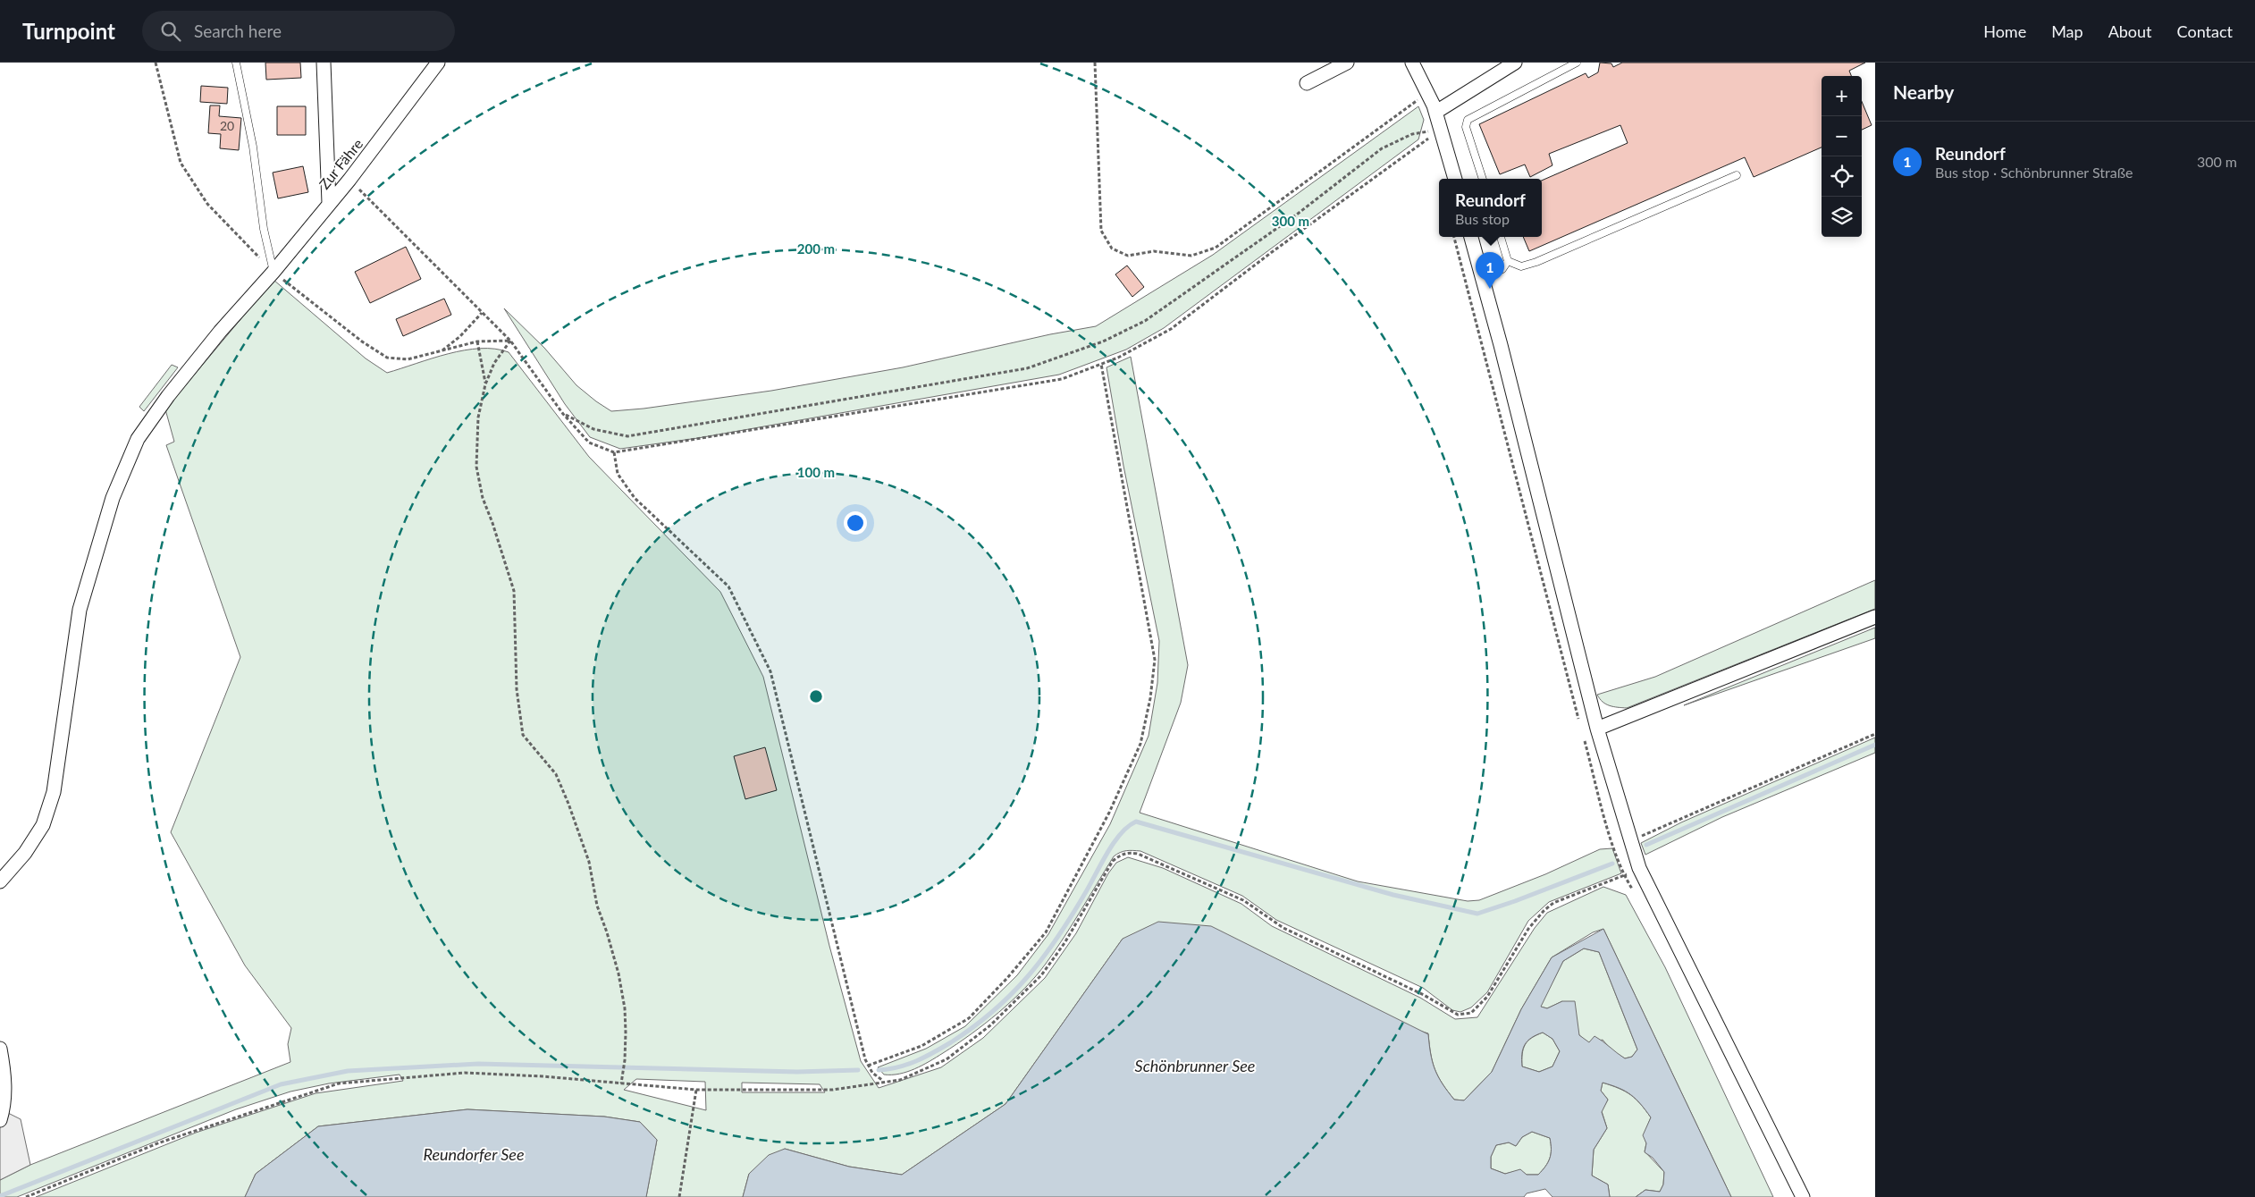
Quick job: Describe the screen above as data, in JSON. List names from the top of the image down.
{
  "streets": {
    "street": ["Zur Fähre"]
  },
  "water": ["Schönbrunner See", "Reundorfer See"],
  "house_numbers": ["20"],
  "page": {
    "header": "Turnpoint",
    "search": "Search here",
    "nav": [
      "Home",
      "Map",
      "About",
      "Contact"
    ],
    "heading": "Nearby",
    "map_buttons": ["+", "−"],
    "list": [
      {
        "mark": "1",
        "name": "Reundorf",
        "note": "Bus stop · Schönbrunner Straße",
        "value": "300 m"
      }
    ],
    "popup": ["Reundorf", "Bus stop"],
    "pins": "1"
  },
  "rings": ["300 m", "200 m", "100 m"]
}
